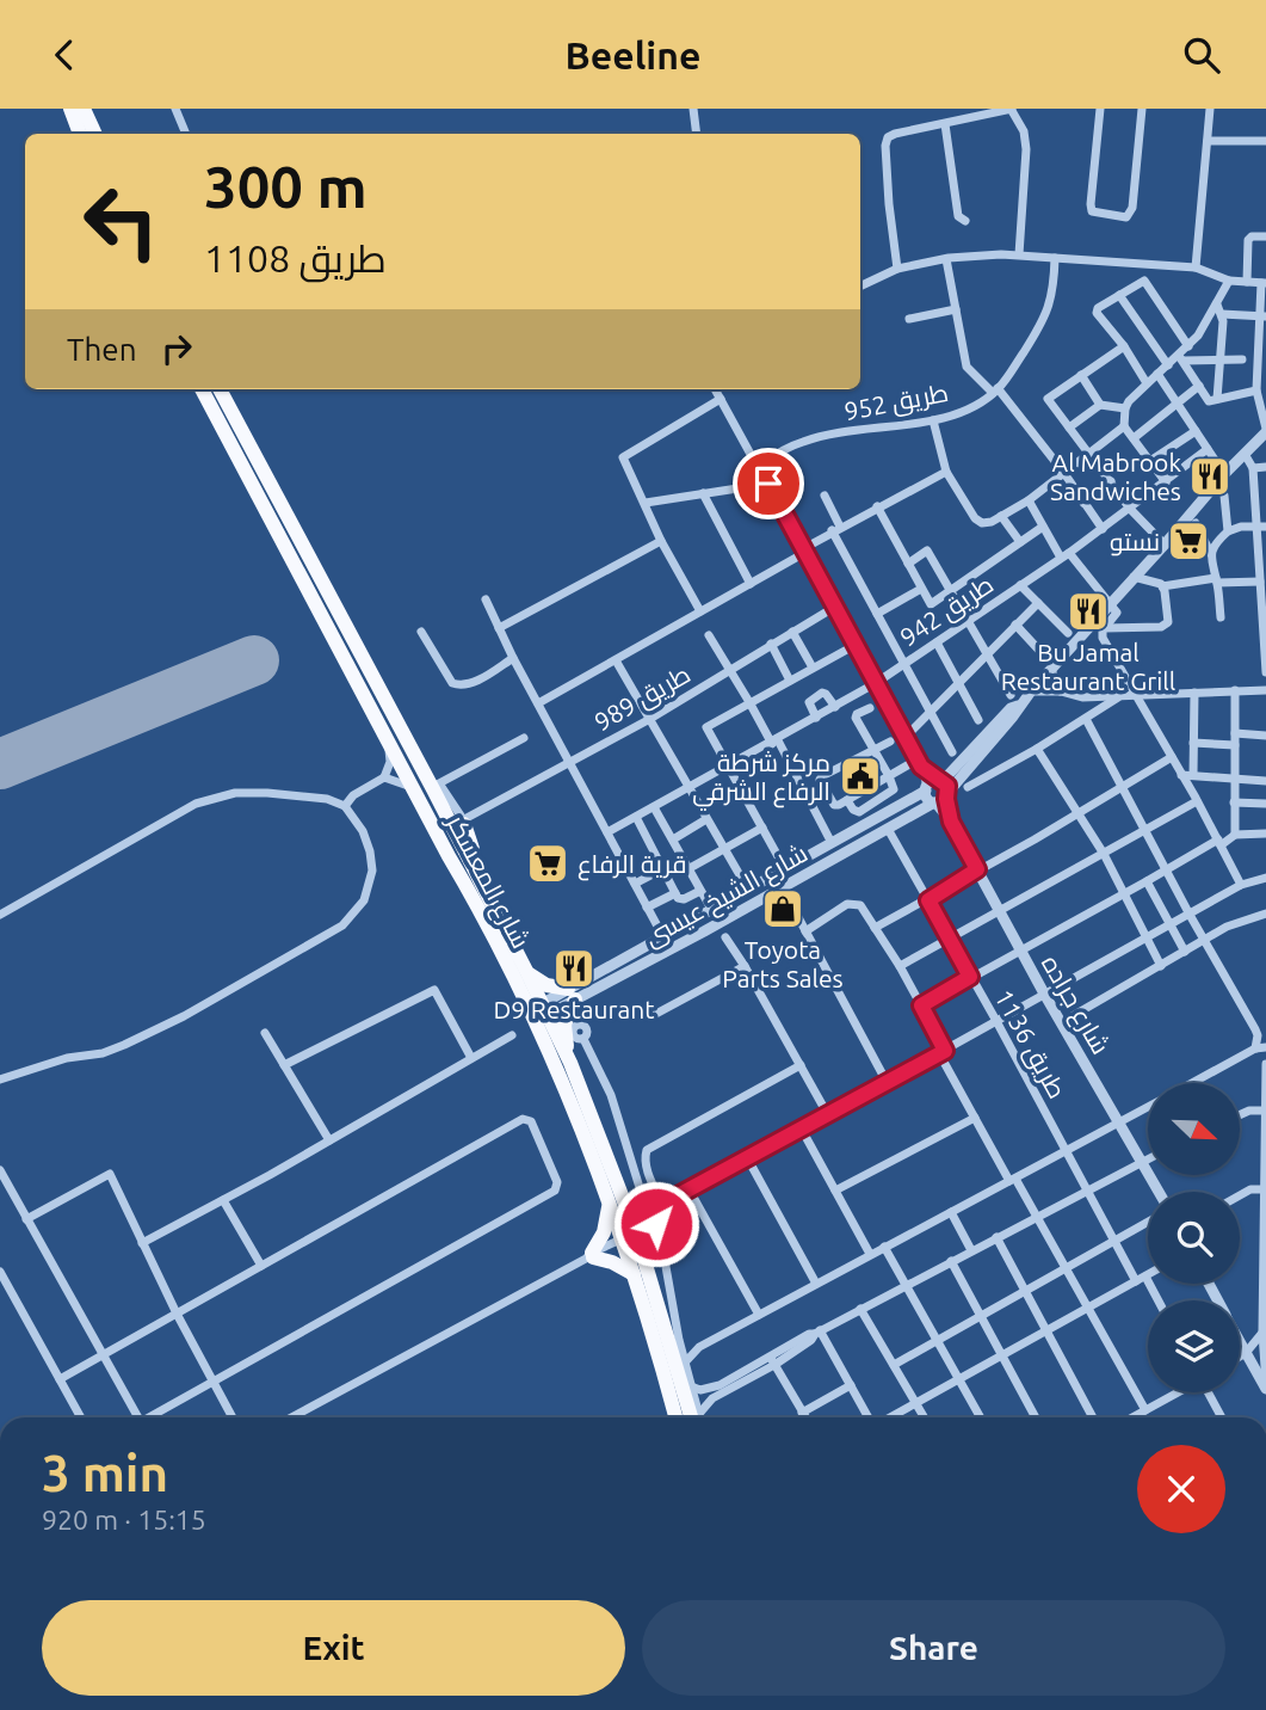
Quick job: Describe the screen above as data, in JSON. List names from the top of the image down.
{
  "streets": {
    "main road": ["شارع المعسكر"],
    "street": [
      "طريق 952",
      "طريق 942",
      "طريق 989",
      "شارع الشيخ عيسى",
      "شارع جراده",
      "طريق 1136"
    ]
  },
  "crossings": [
    ["شارع المعسكر", "شارع الشيخ عيسى"],
    ["شارع الشيخ عيسى", "شارع جراده"],
    ["شارع الشيخ عيسى", "طريق 1136"]
  ],
  "places": {
    "restaurant": ["Al Mabrook Sandwiches", "Bu Jamal Restaurant Grill", "D9 Restaurant"],
    "supermarket": ["نستو", "قرية الرفاع"],
    "public building": ["مركز شرطة الرفاع الشرقي"],
    "shop": ["Toyota Parts Sales"]
  },
  "north": "bottom right",
  "page": {
    "header": "Beeline",
    "turn": ["300 m", "طريق 1108"],
    "then": "Then",
    "heading": ["3 min", "920 m · 15:15"],
    "buttons": ["Exit", "Share"]
  }
}
